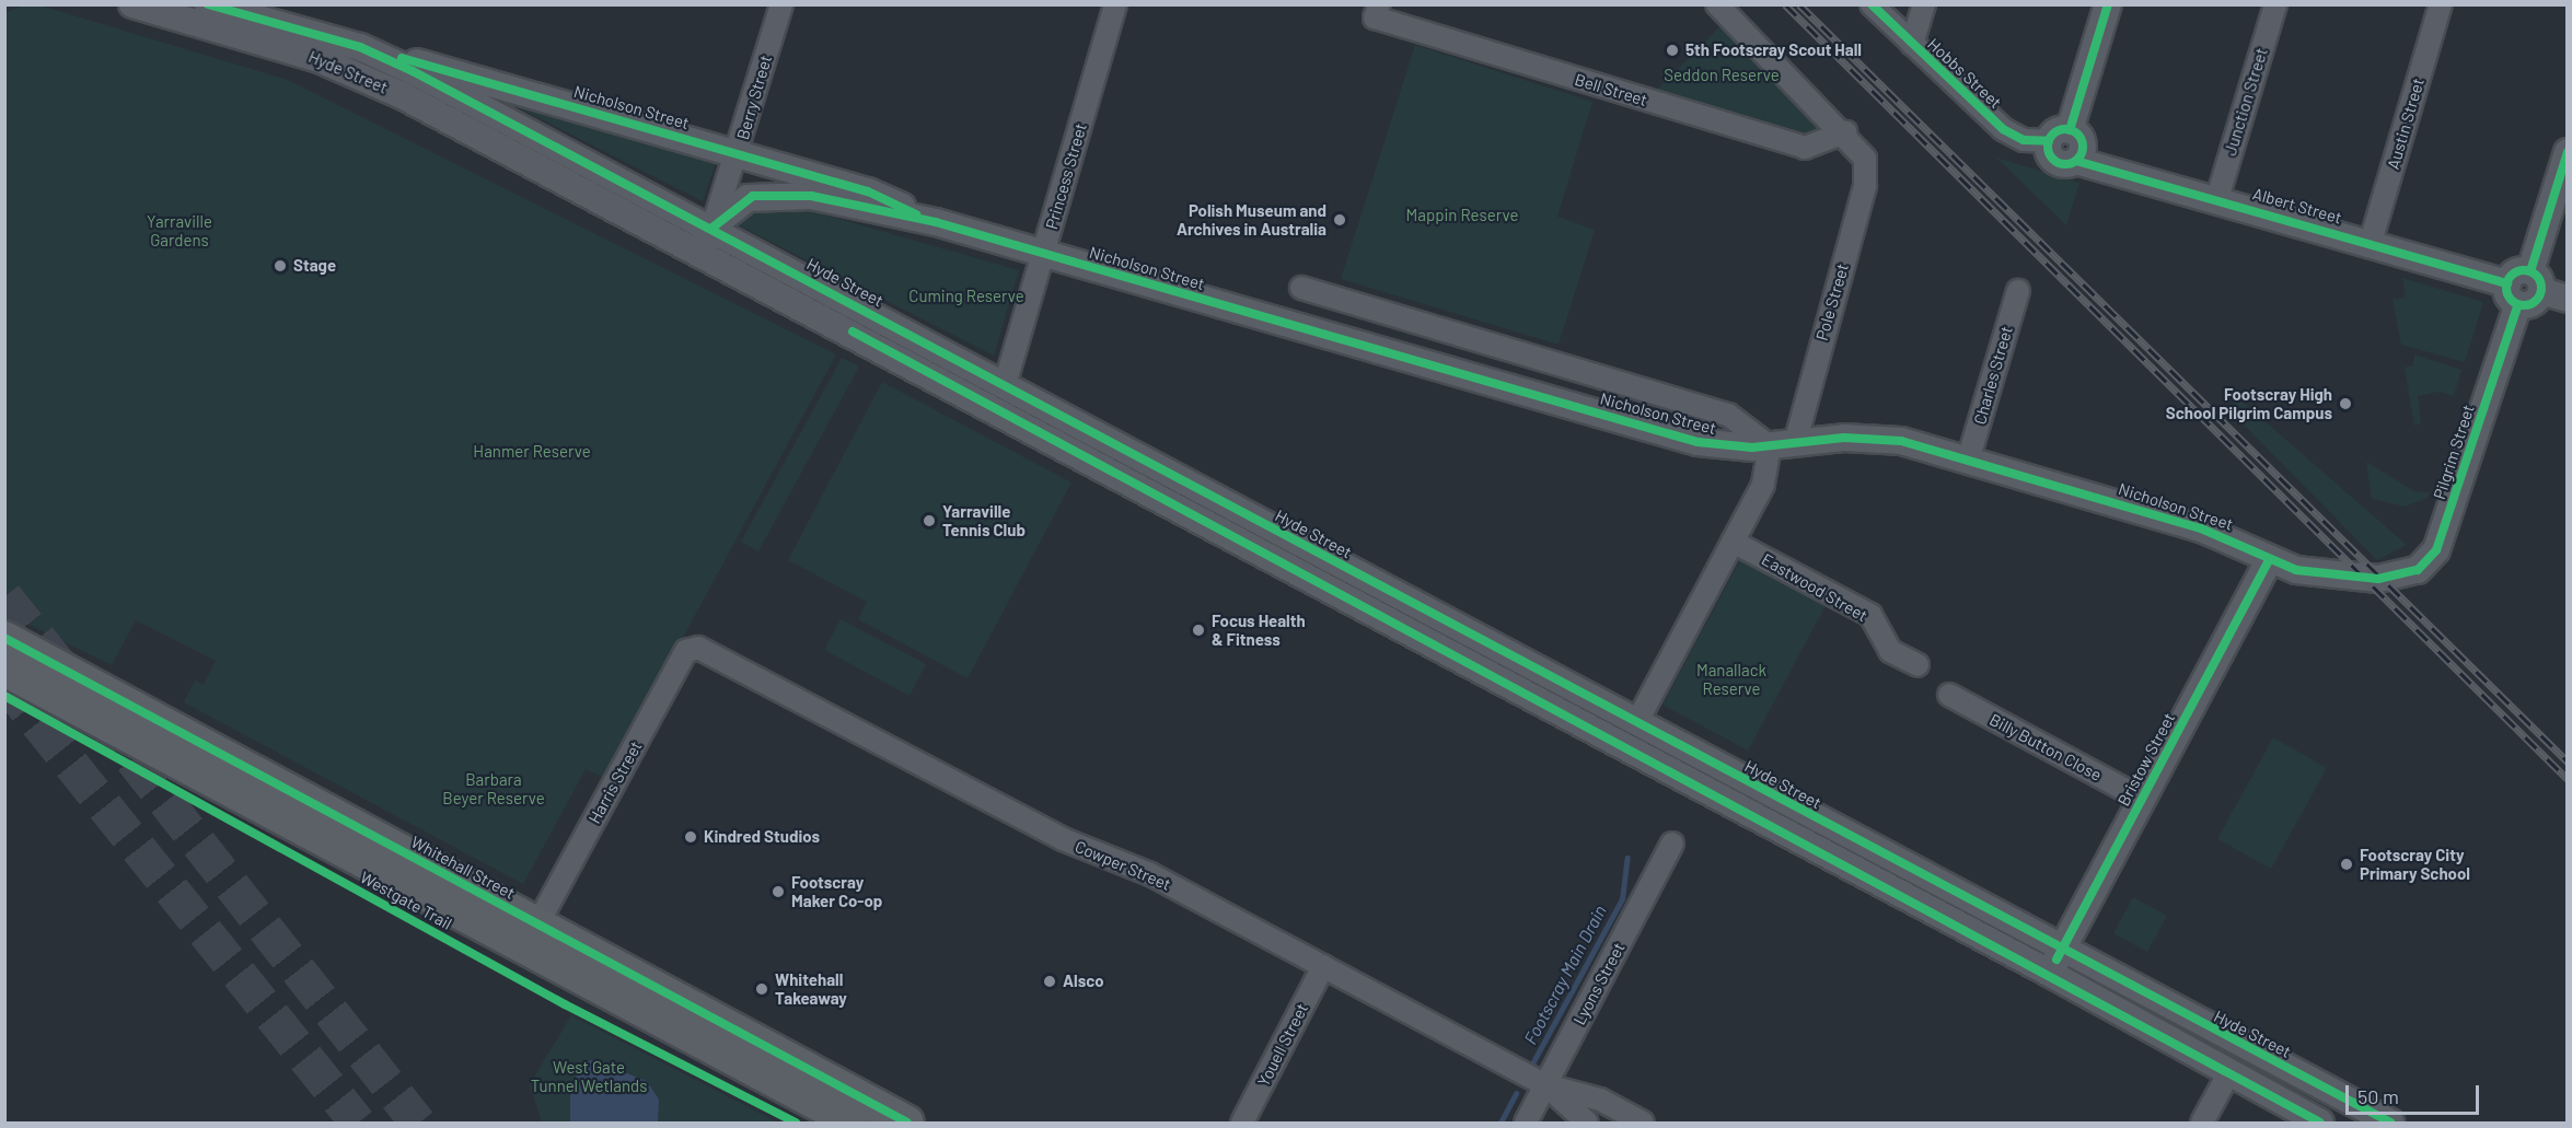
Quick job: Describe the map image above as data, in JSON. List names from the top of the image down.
{
  "streets": {
    "main road": ["Whitehall Street"],
    "street": [
      "Hyde Street",
      "Hobbs Street",
      "Bell Street",
      "Berry Street",
      "Junction Street",
      "Nicholson Street",
      "Austin Street",
      "Princess Street",
      "Albert Street",
      "Pole Street",
      "Charles Street",
      "Pilgrim Street",
      "Eastwood Street",
      "Billy Button Close",
      "Bristow Street",
      "Harris Street",
      "Cowper Street",
      "Lyons Street",
      "Youell Street"
    ],
    "cycle path": ["Westgate Trail"]
  },
  "crossings": [
    ["Hyde Street", "Berry Street"],
    ["Hyde Street", "Nicholson Street"],
    ["Hyde Street", "Princess Street"],
    ["Hyde Street", "Bristow Street"],
    ["Hobbs Street", "Albert Street"],
    ["Bell Street", "Pole Street"],
    ["Berry Street", "Nicholson Street"],
    ["Junction Street", "Albert Street"],
    ["Nicholson Street", "Princess Street"],
    ["Nicholson Street", "Pole Street"],
    ["Nicholson Street", "Charles Street"],
    ["Nicholson Street", "Pilgrim Street"],
    ["Nicholson Street", "Bristow Street"],
    ["Austin Street", "Albert Street"],
    ["Albert Street", "Pilgrim Street"],
    ["Billy Button Close", "Bristow Street"],
    ["Harris Street", "Cowper Street"],
    ["Harris Street", "Whitehall Street"],
    ["Cowper Street", "Lyons Street"],
    ["Cowper Street", "Youell Street"]
  ],
  "water": ["Footscray Main Drain"],
  "parks": [
    "Seddon Reserve",
    "Mappin Reserve",
    "Yarraville Gardens",
    "Cuming Reserve",
    "Hanmer Reserve",
    "Manallack Reserve",
    "Barbara Beyer Reserve",
    "West Gate Tunnel Wetlands"
  ],
  "places": [
    "5th Footscray Scout Hall",
    "Polish Museum and Archives in Australia",
    "Stage",
    "Footscray High School Pilgrim Campus",
    "Yarraville Tennis Club",
    "Focus Health & Fitness",
    "Kindred Studios",
    "Footscray City Primary School",
    "Footscray Maker Co-op",
    "Alsco",
    "Whitehall Takeaway"
  ],
  "scale_bar": "50 m"
}
